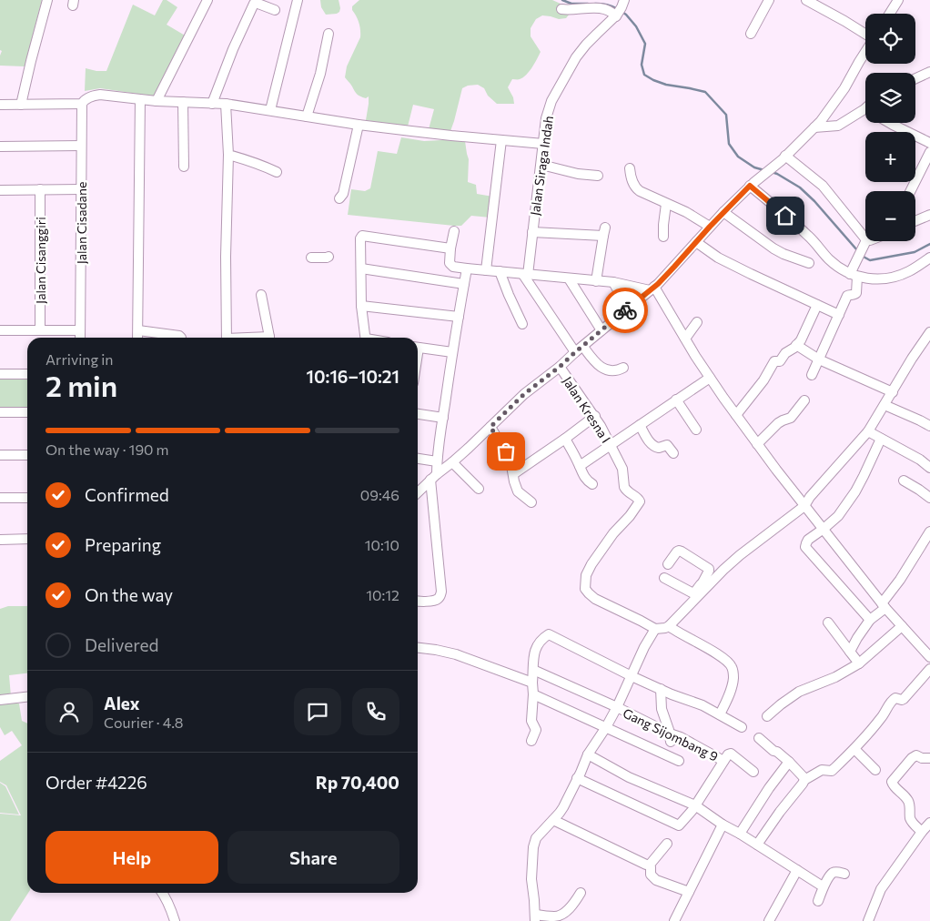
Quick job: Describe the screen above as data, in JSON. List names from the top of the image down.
{
  "streets": {
    "street": [
      "Jalan Siraga Indah",
      "Jalan Cisadane",
      "Jalan Cisanggiri",
      "Jalan Kresna I",
      "Gang Sijombang 9"
    ]
  },
  "page": {
    "map_buttons": ["+", "−"],
    "heading": ["2 min", "Arriving in", "10:16–10:21"],
    "panel": [
      "Alex",
      "Courier · 4.8",
      "Order #4226",
      "Rp 70,400"
    ],
    "bar": "On the way · 190 m",
    "list": [
      ["Confirmed", "09:46"],
      ["Preparing", "10:10"],
      ["On the way", "10:12"],
      "Delivered"
    ],
    "buttons": ["Help", "Share"]
  }
}
